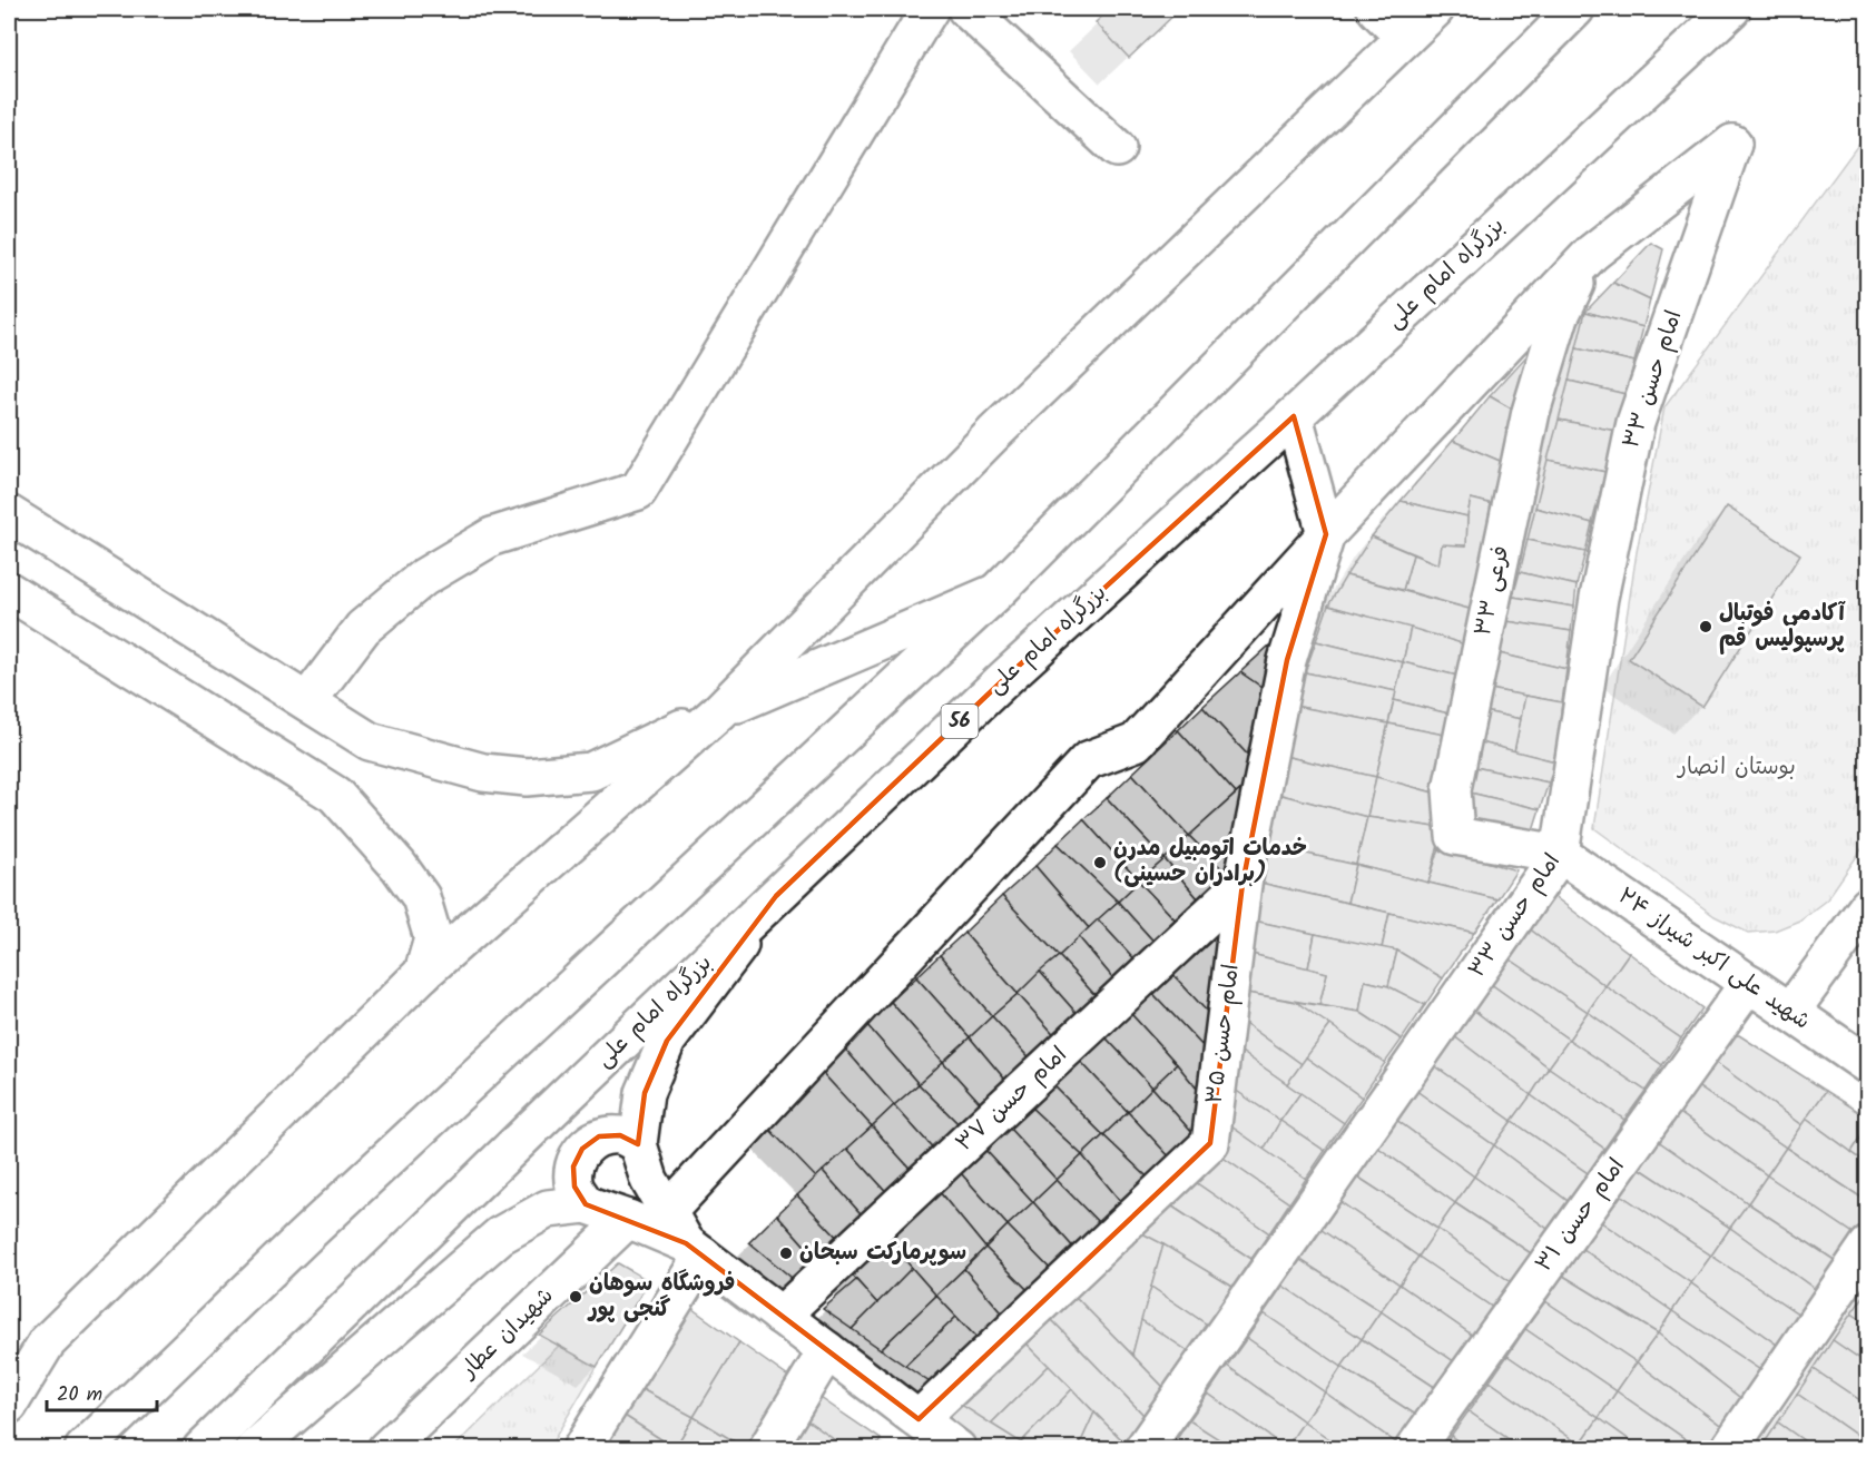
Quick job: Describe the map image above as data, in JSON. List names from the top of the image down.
{
  "streets": {
    "main road": [
      "بزرگراه امام علی",
      "امام حسن ۳۳",
      "فرعی ۳۳",
      "56",
      "شهید علی اکبر شیراز ۲۴",
      "امام حسن ۳۵",
      "امام حسن ۳۷",
      "امام حسن ۳۱",
      "شهیدان عطار"
    ]
  },
  "crossings": [
    ["امام حسن ۳۳", "فرعی ۳۳"],
    ["امام حسن ۳۳", "شهید علی اکبر شیراز ۲۴"],
    ["فرعی ۳۳", "شهید علی اکبر شیراز ۲۴"],
    ["شهید علی اکبر شیراز ۲۴", "امام حسن ۳۱"],
    ["امام حسن ۳۵", "امام حسن ۳۷"]
  ],
  "parks": ["بوستان انصار"],
  "places": [
    "آکادمی فوتبال پرسپولیس قم",
    "خدمات اتومبیل مدرن (برادران حسینی)",
    "سوپرمارکت سبحان",
    "فروشگاه سوهان گنجی پور"
  ],
  "scale_bar": "20 m"
}
